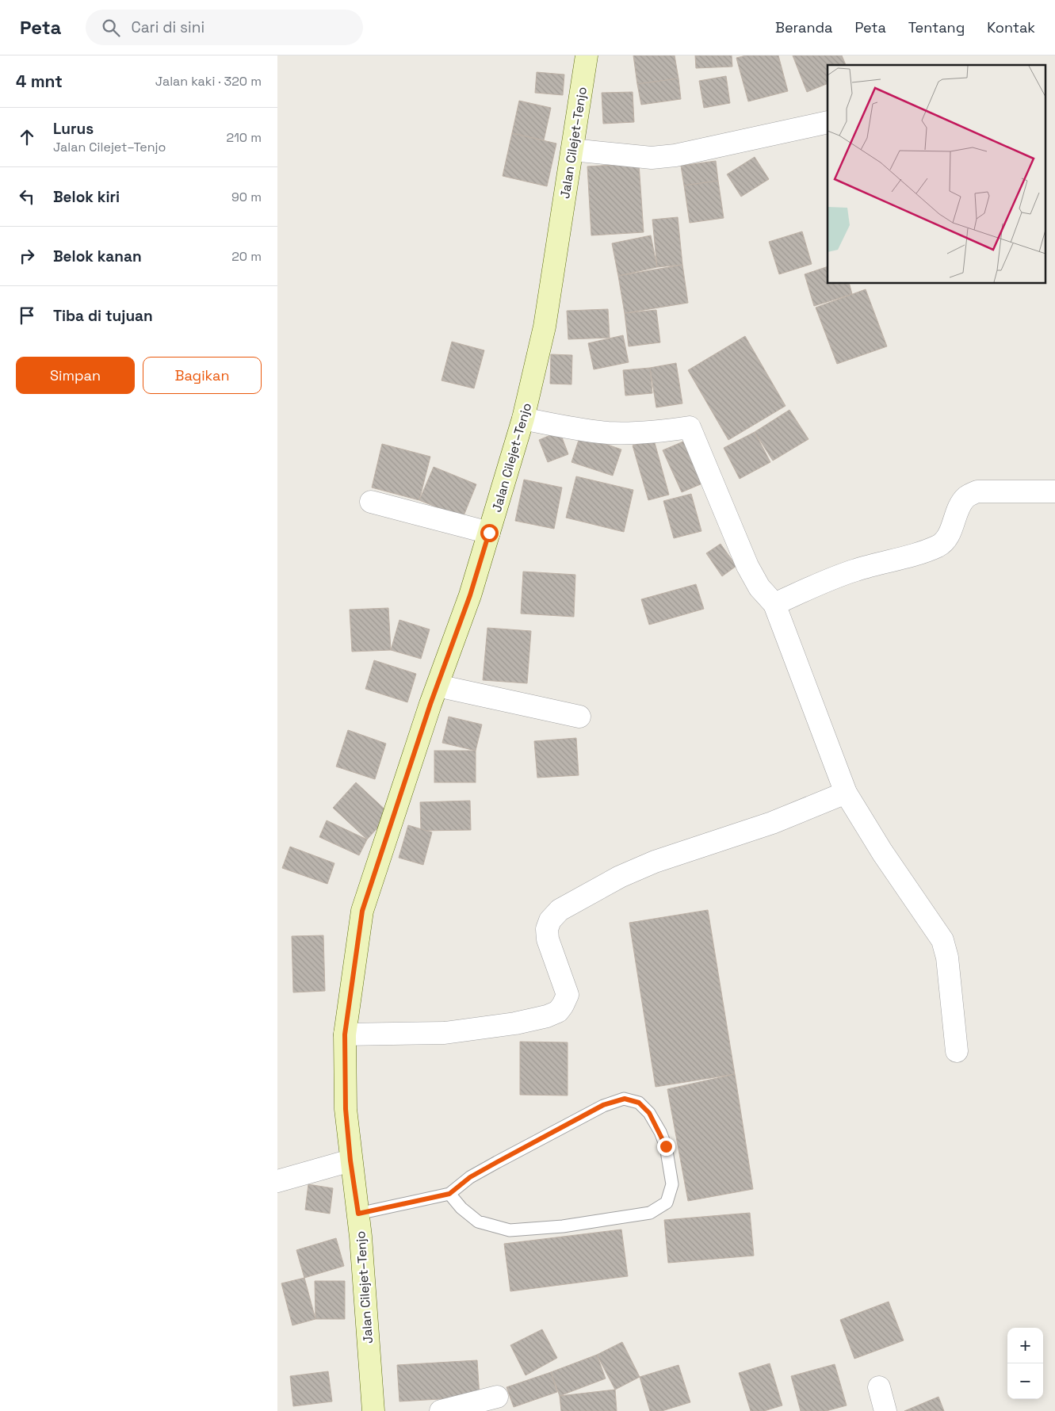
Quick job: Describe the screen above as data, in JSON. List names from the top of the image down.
{
  "streets": {
    "main road": ["Jalan Cilejet–Tenjo"]
  },
  "page": {
    "header": "Peta",
    "search": "Cari di sini",
    "nav": [
      "Beranda",
      "Peta",
      "Tentang",
      "Kontak"
    ],
    "heading": ["4 mnt", "Jalan kaki · 320 m"],
    "list": [
      ["Lurus", "Jalan Cilejet–Tenjo", "210 m"],
      ["Belok kiri", "90 m"],
      ["Belok kanan", "20 m"],
      "Tiba di tujuan"
    ],
    "buttons": ["Simpan", "Bagikan"],
    "map_buttons": ["+", "−"]
  }
}
